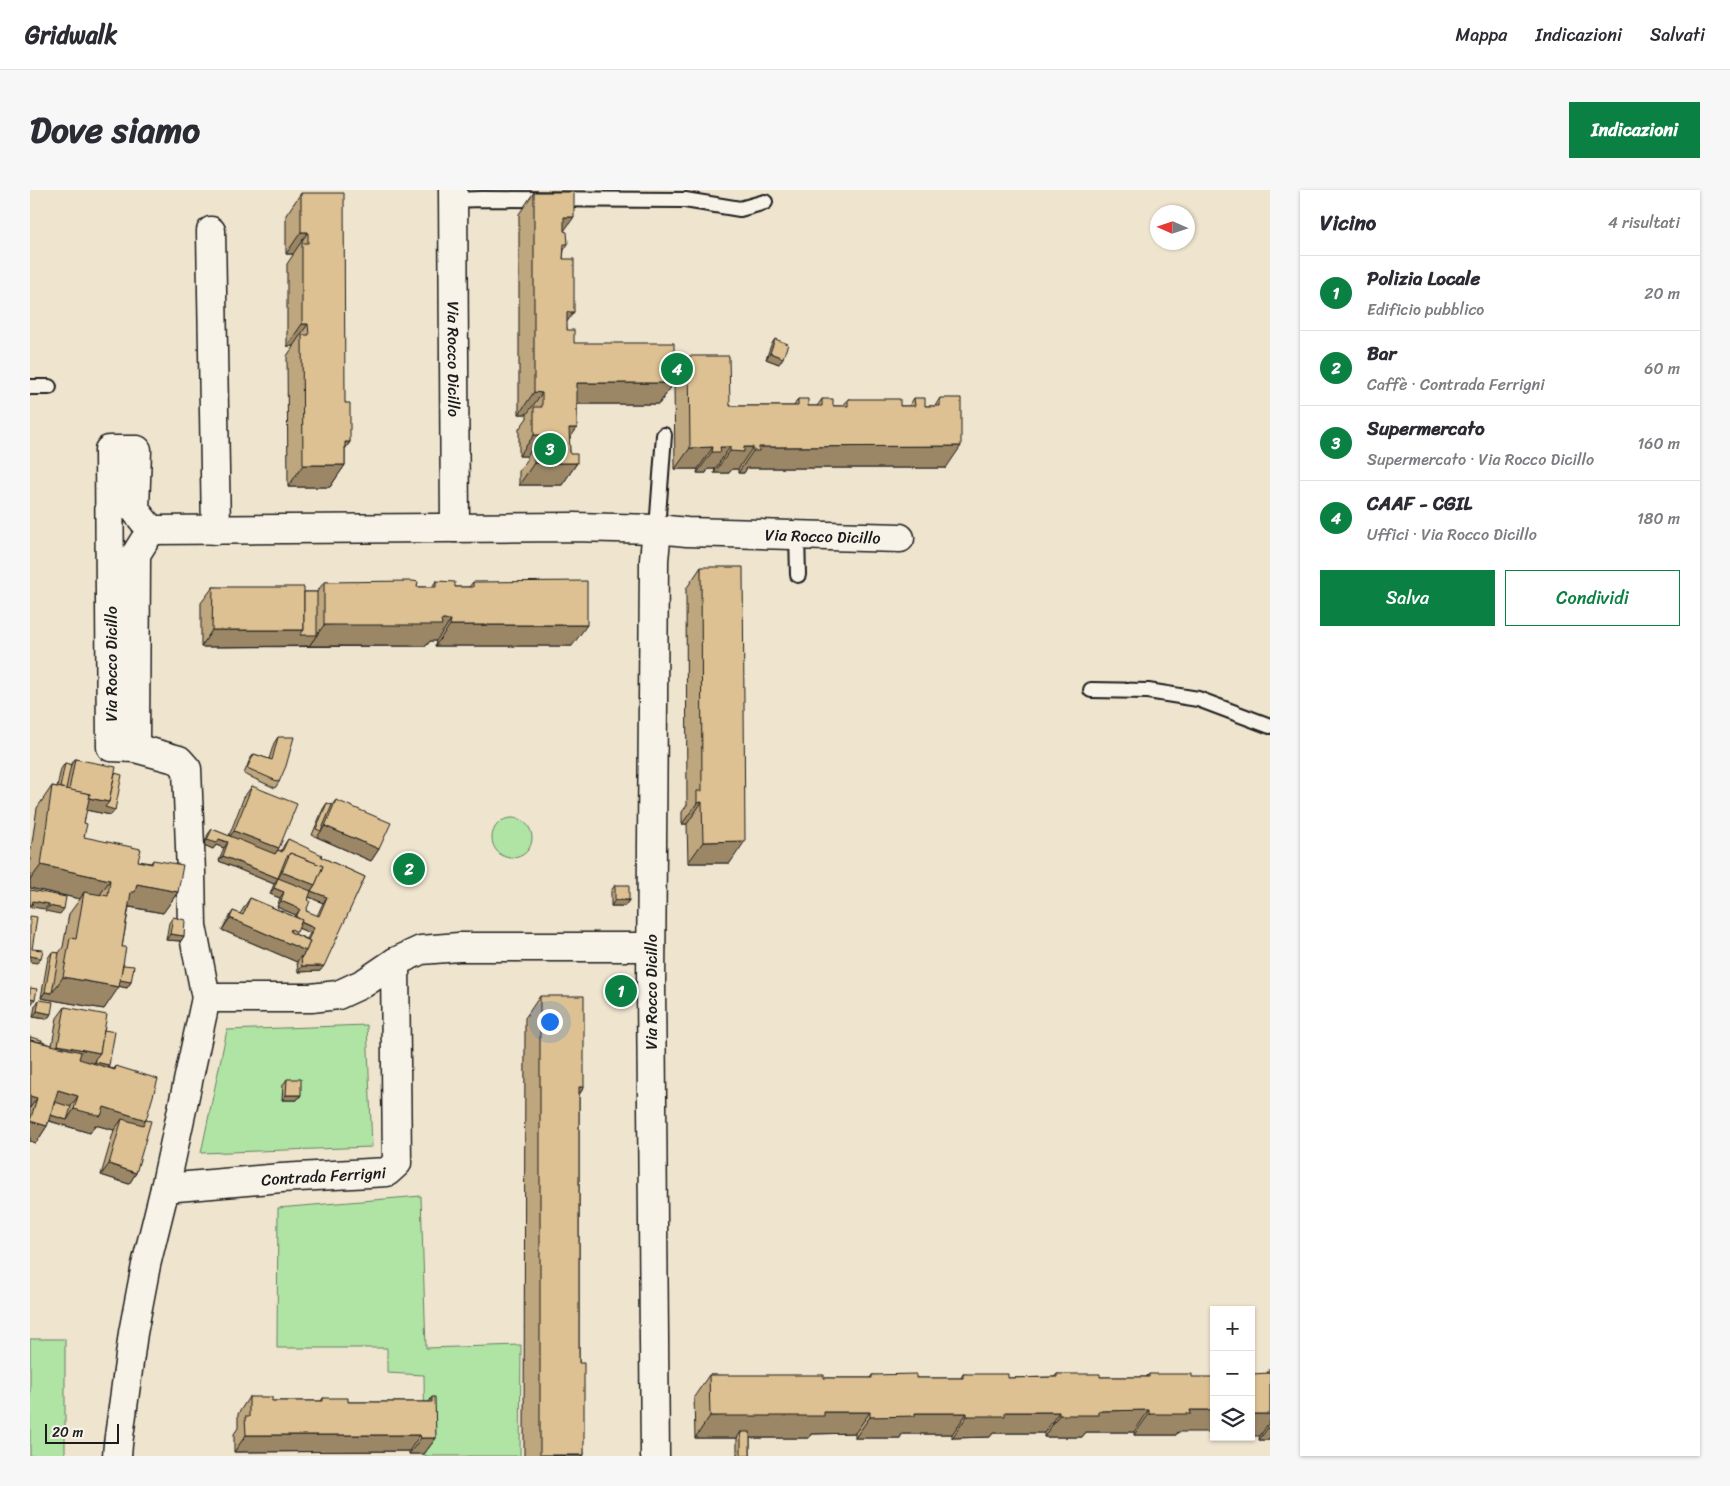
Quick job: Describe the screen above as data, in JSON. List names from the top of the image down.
{
  "streets": {
    "street": ["Via Rocco Dicillo", "Contrada Ferrigni"]
  },
  "scale_bar": "20 m",
  "north": "left",
  "page": {
    "header": "Gridwalk",
    "nav": ["Mappa", "Indicazioni", "Salvati"],
    "title": "Dove siamo",
    "buttons": [
      "Indicazioni",
      ["Salva", "Condividi"]
    ],
    "heading": ["Vicino", "4 risultati"],
    "list": [
      {
        "mark": "1",
        "name": "Polizia Locale",
        "note": "Edificio pubblico",
        "value": "20 m"
      },
      {
        "mark": "2",
        "name": "Bar",
        "note": "Caffè · Contrada Ferrigni",
        "value": "60 m"
      },
      {
        "mark": "3",
        "name": "Supermercato",
        "note": "Supermercato · Via Rocco Dicillo",
        "value": "160 m"
      },
      {
        "mark": "4",
        "name": "CAAF - CGIL",
        "note": "Uffici · Via Rocco Dicillo",
        "value": "180 m"
      }
    ],
    "pins": [
      "4",
      "3",
      "2",
      "1"
    ],
    "map_buttons": ["+", "−"],
    "scale": "20 m"
  }
}
